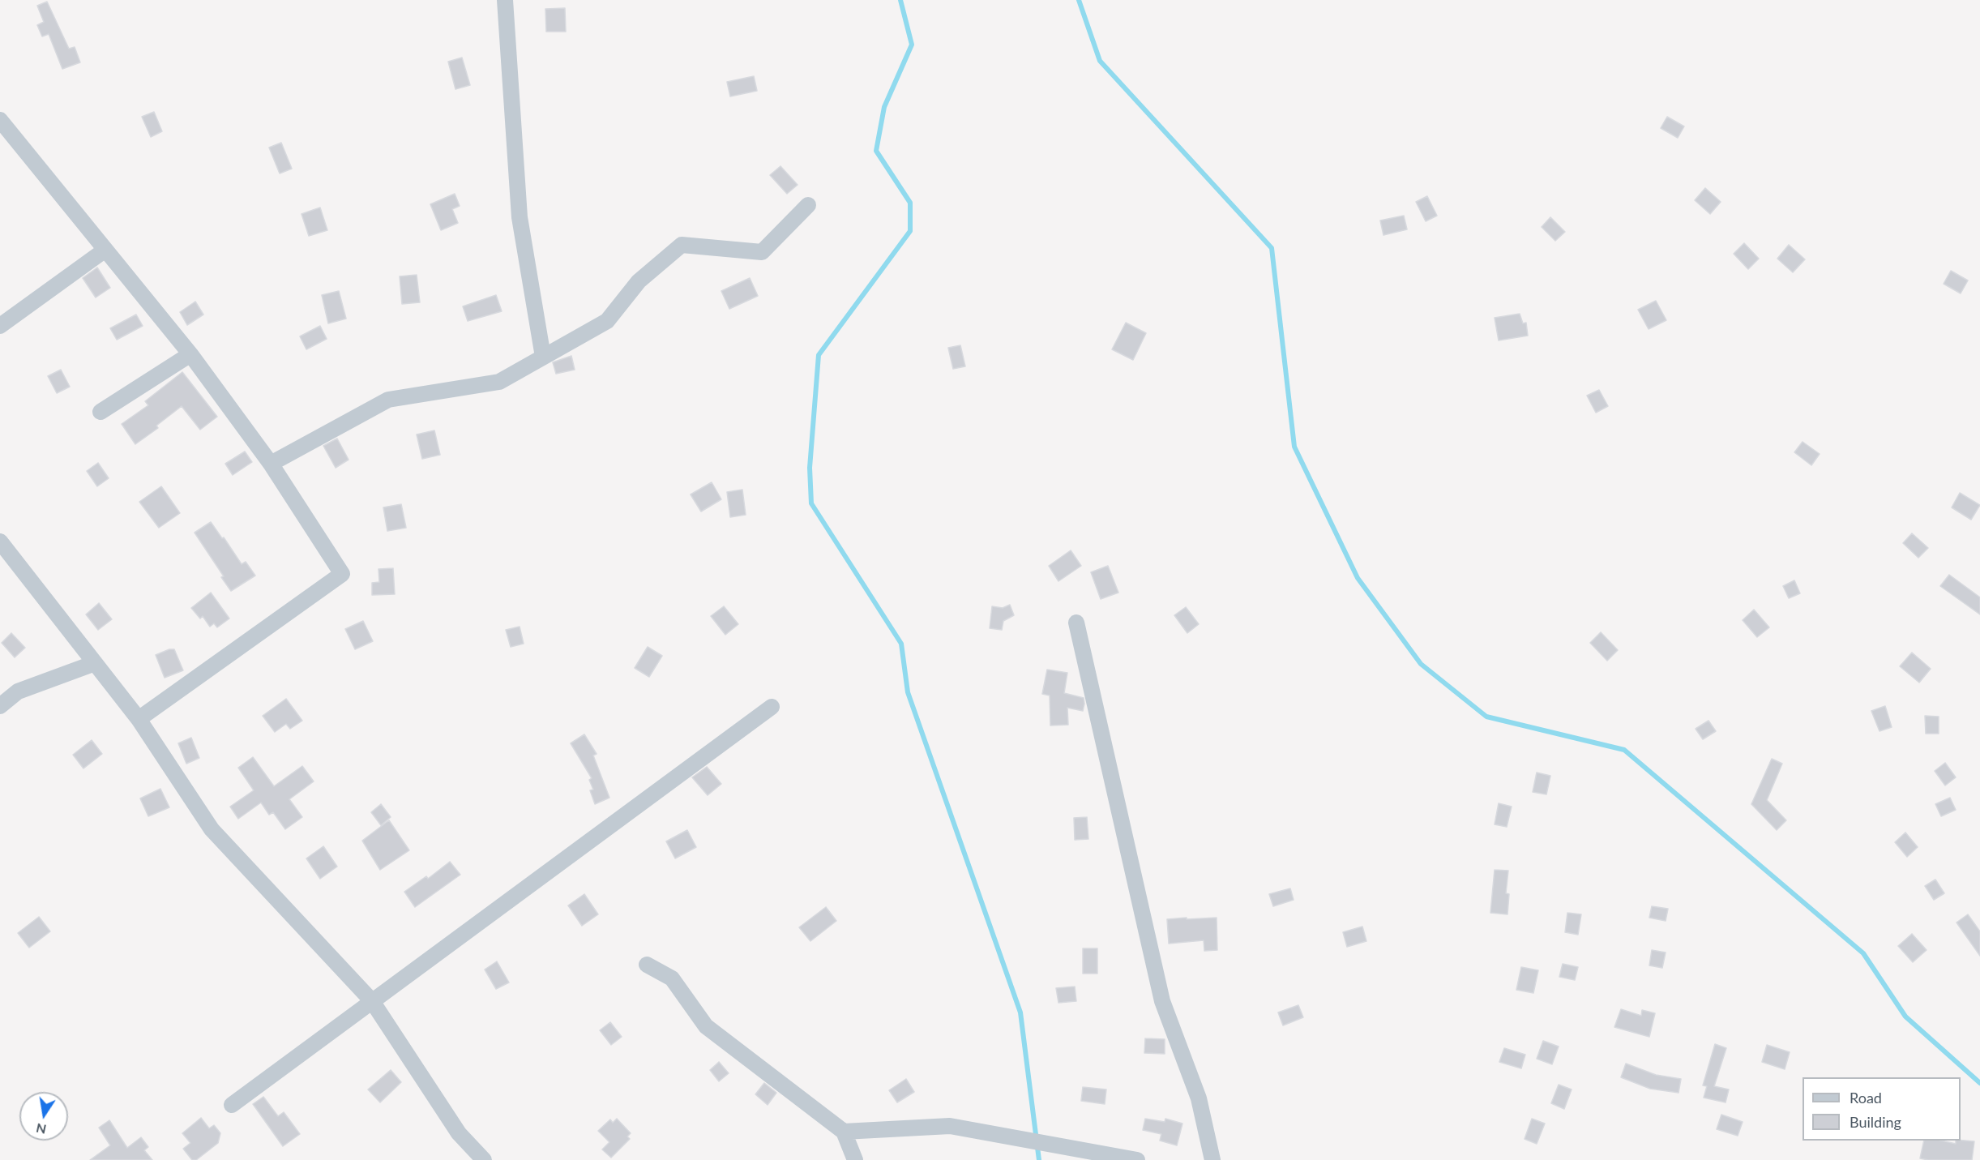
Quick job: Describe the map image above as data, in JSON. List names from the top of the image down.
{
  "legend": ["Road", "Building"],
  "north": "bottom"
}
